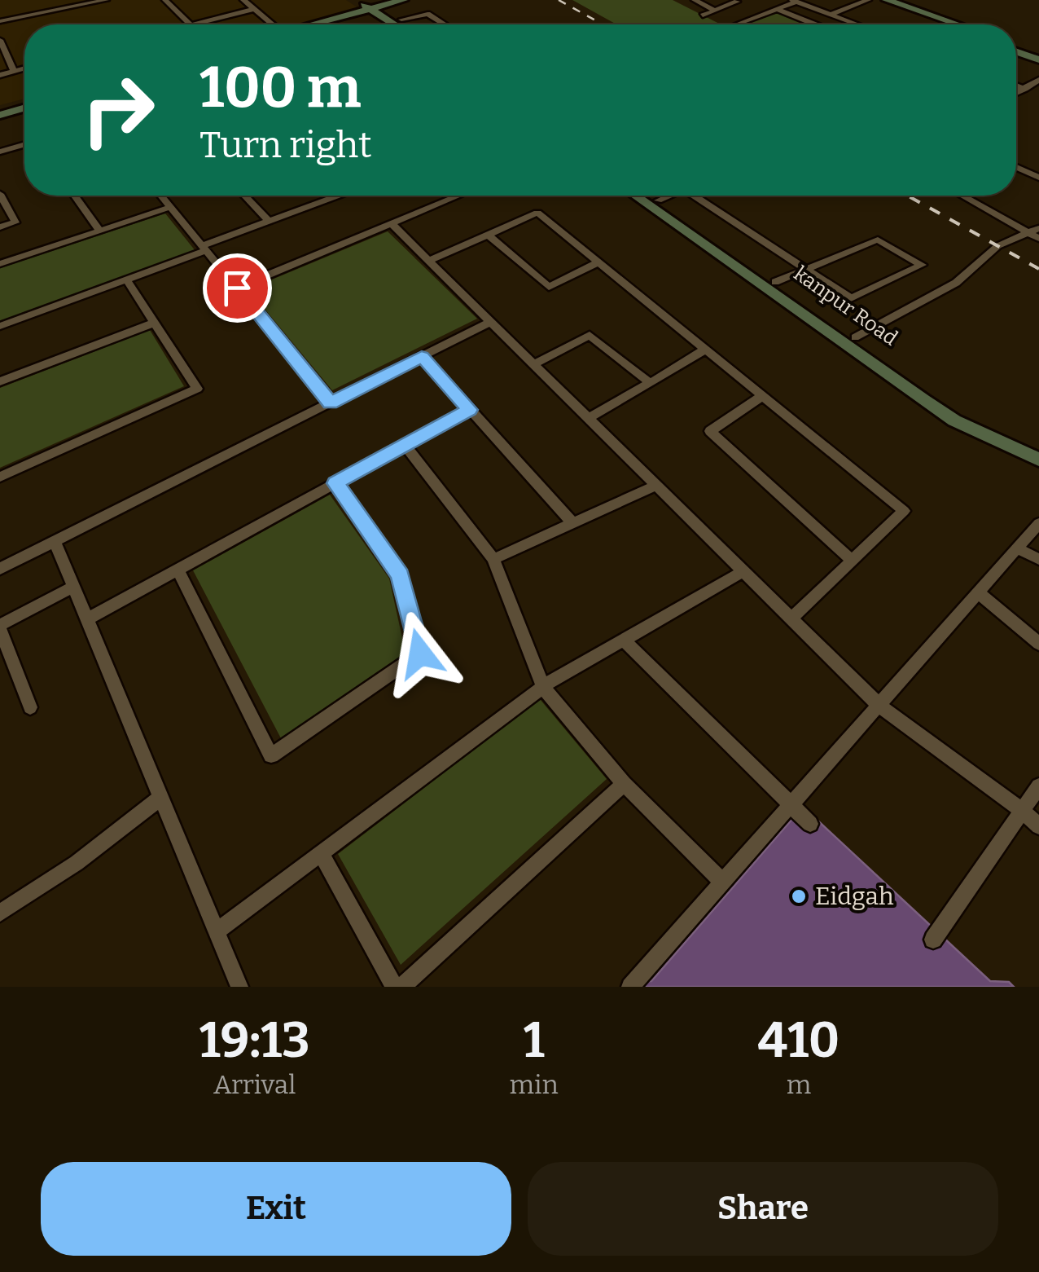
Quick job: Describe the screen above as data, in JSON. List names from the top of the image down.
{
  "streets": {
    "street": ["kanpur Road"]
  },
  "places": ["Eidgah"],
  "page": {
    "turn": ["100 m", "Turn right"],
    "eta": [
      "19:13",
      "Arrival",
      "1",
      "min",
      "410",
      "m"
    ],
    "buttons": ["Exit", "Share"]
  }
}
